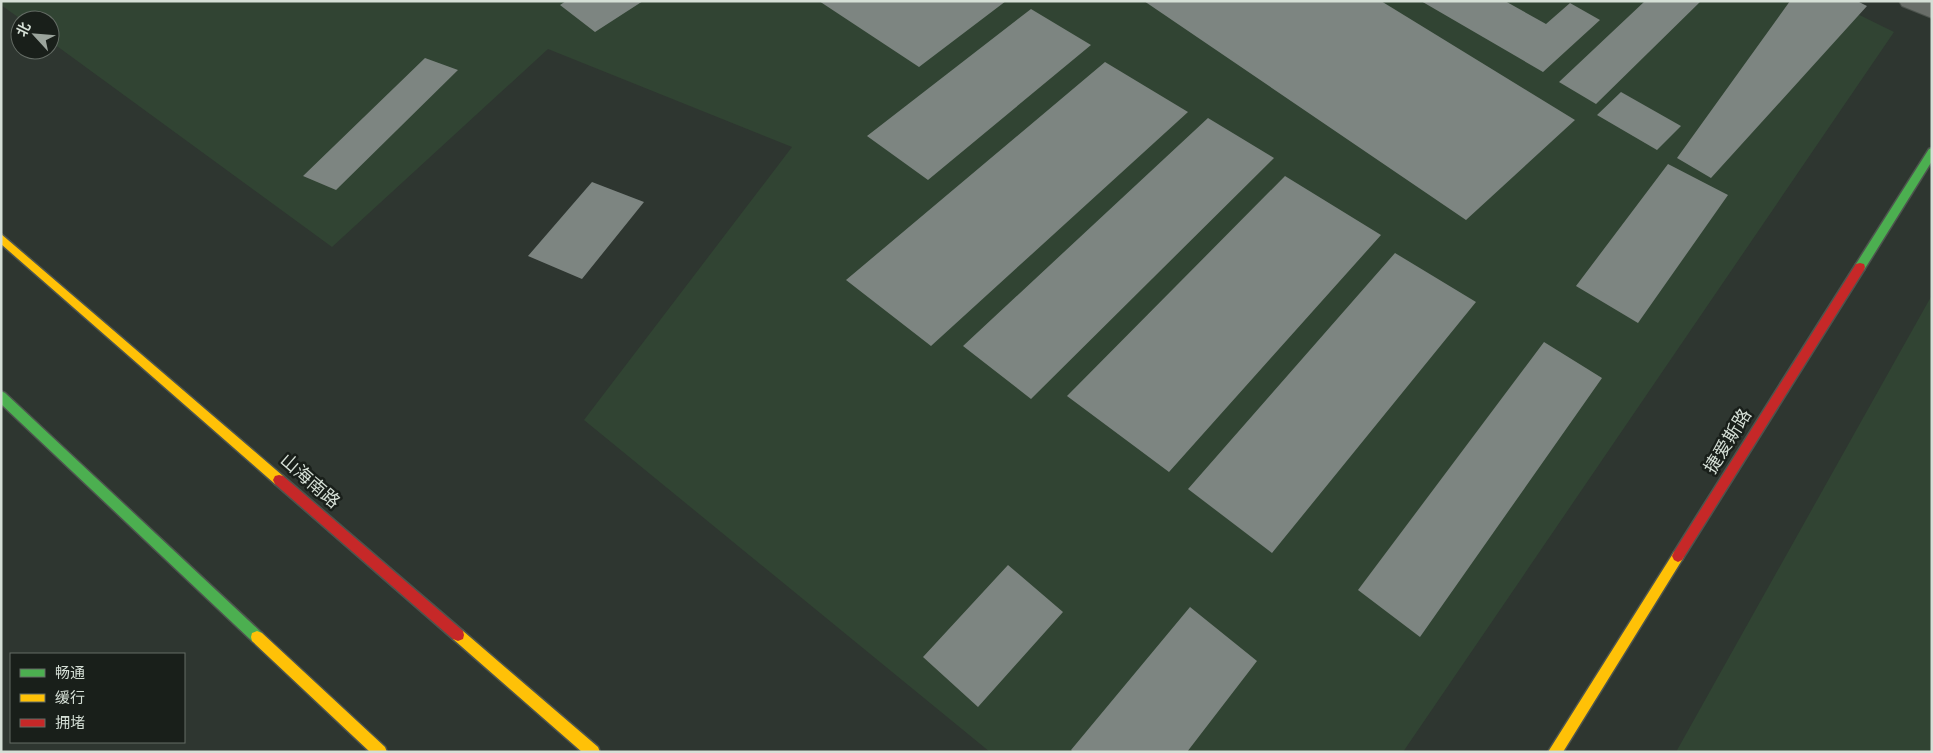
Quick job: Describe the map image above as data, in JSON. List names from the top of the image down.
{
  "streets": {
    "main road": ["捷爱斯路", "山海南路"]
  },
  "legend": ["畅通", "缓行", "拥堵"],
  "north": "top left"
}
